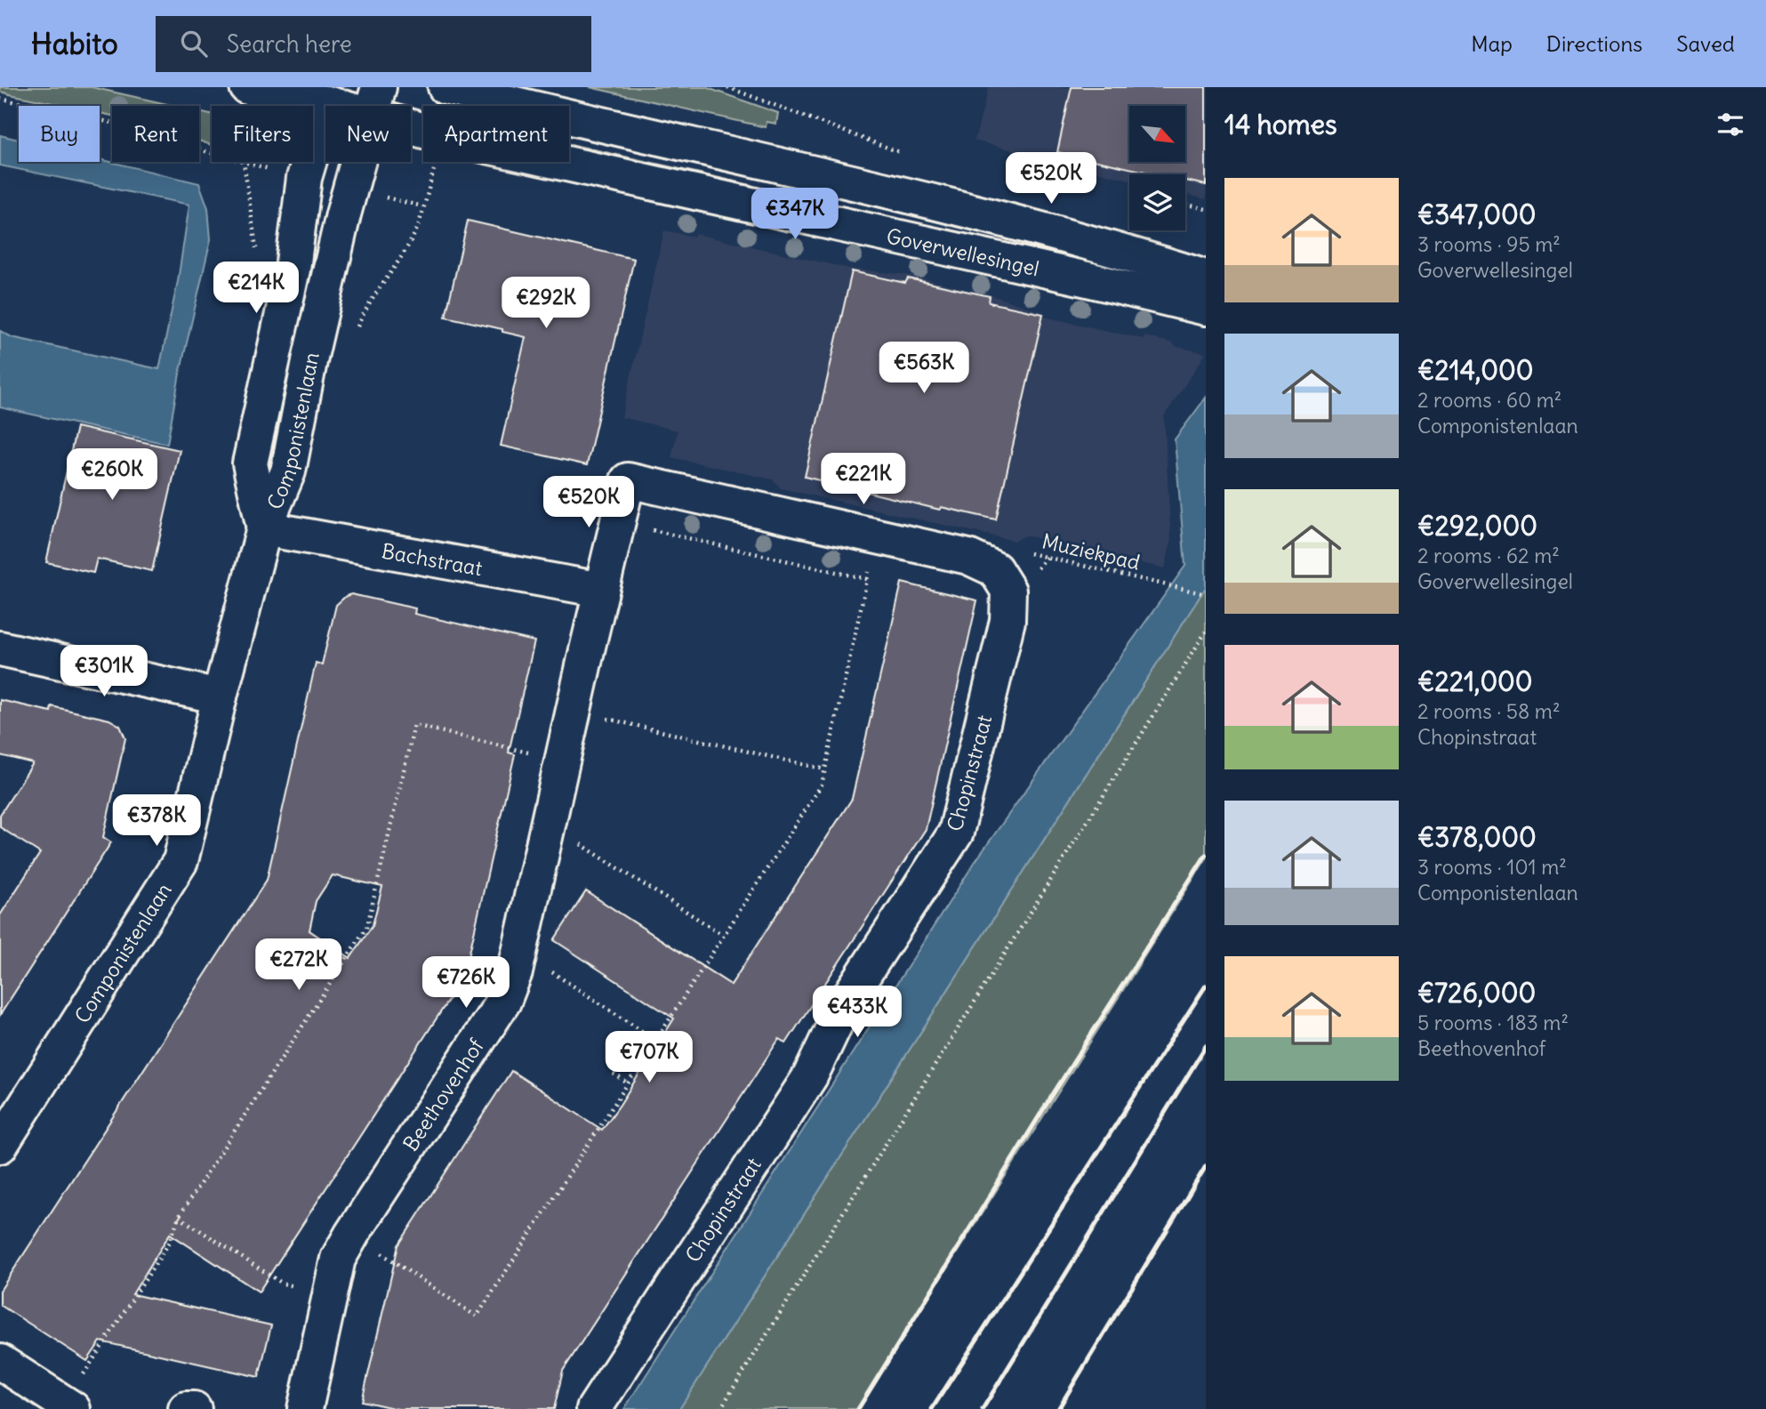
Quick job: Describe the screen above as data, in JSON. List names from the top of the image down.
{
  "streets": {
    "street": [
      "Goverwellesingel",
      "Componistenlaan",
      "Bachstraat",
      "Chopinstraat",
      "Beethovenhof"
    ],
    "path": ["Muziekpad"]
  },
  "crossings": [
    ["Goverwellesingel", "Componistenlaan"],
    ["Componistenlaan", "Bachstraat"],
    ["Bachstraat", "Chopinstraat"],
    ["Bachstraat", "Beethovenhof"],
    ["Chopinstraat", "Beethovenhof"]
  ],
  "north": "bottom right",
  "page": {
    "header": "Habito",
    "search": "Search here",
    "nav": ["Map", "Directions", "Saved"],
    "heading": "14 homes",
    "chip": [
      "Buy",
      "Rent",
      "Filters",
      "New",
      "Apartment"
    ],
    "price": [
      "€520K",
      "€347K",
      "€214K",
      "€292K",
      "€563K",
      "€260K",
      "€221K",
      "€520K",
      "€301K",
      "€378K",
      "€272K",
      "€726K",
      "€433K",
      "€707K"
    ],
    "list": [
      {
        "name": "€347,000",
        "note": "3 rooms · 95 m² · Goverwellesingel"
      },
      {
        "name": "€214,000",
        "note": "2 rooms · 60 m² · Componistenlaan"
      },
      {
        "name": "€292,000",
        "note": "2 rooms · 62 m² · Goverwellesingel"
      },
      {
        "name": "€221,000",
        "note": "2 rooms · 58 m² · Chopinstraat"
      },
      {
        "name": "€378,000",
        "note": "3 rooms · 101 m² · Componistenlaan"
      },
      {
        "name": "€726,000",
        "note": "5 rooms · 183 m² · Beethovenhof"
      }
    ]
  }
}
